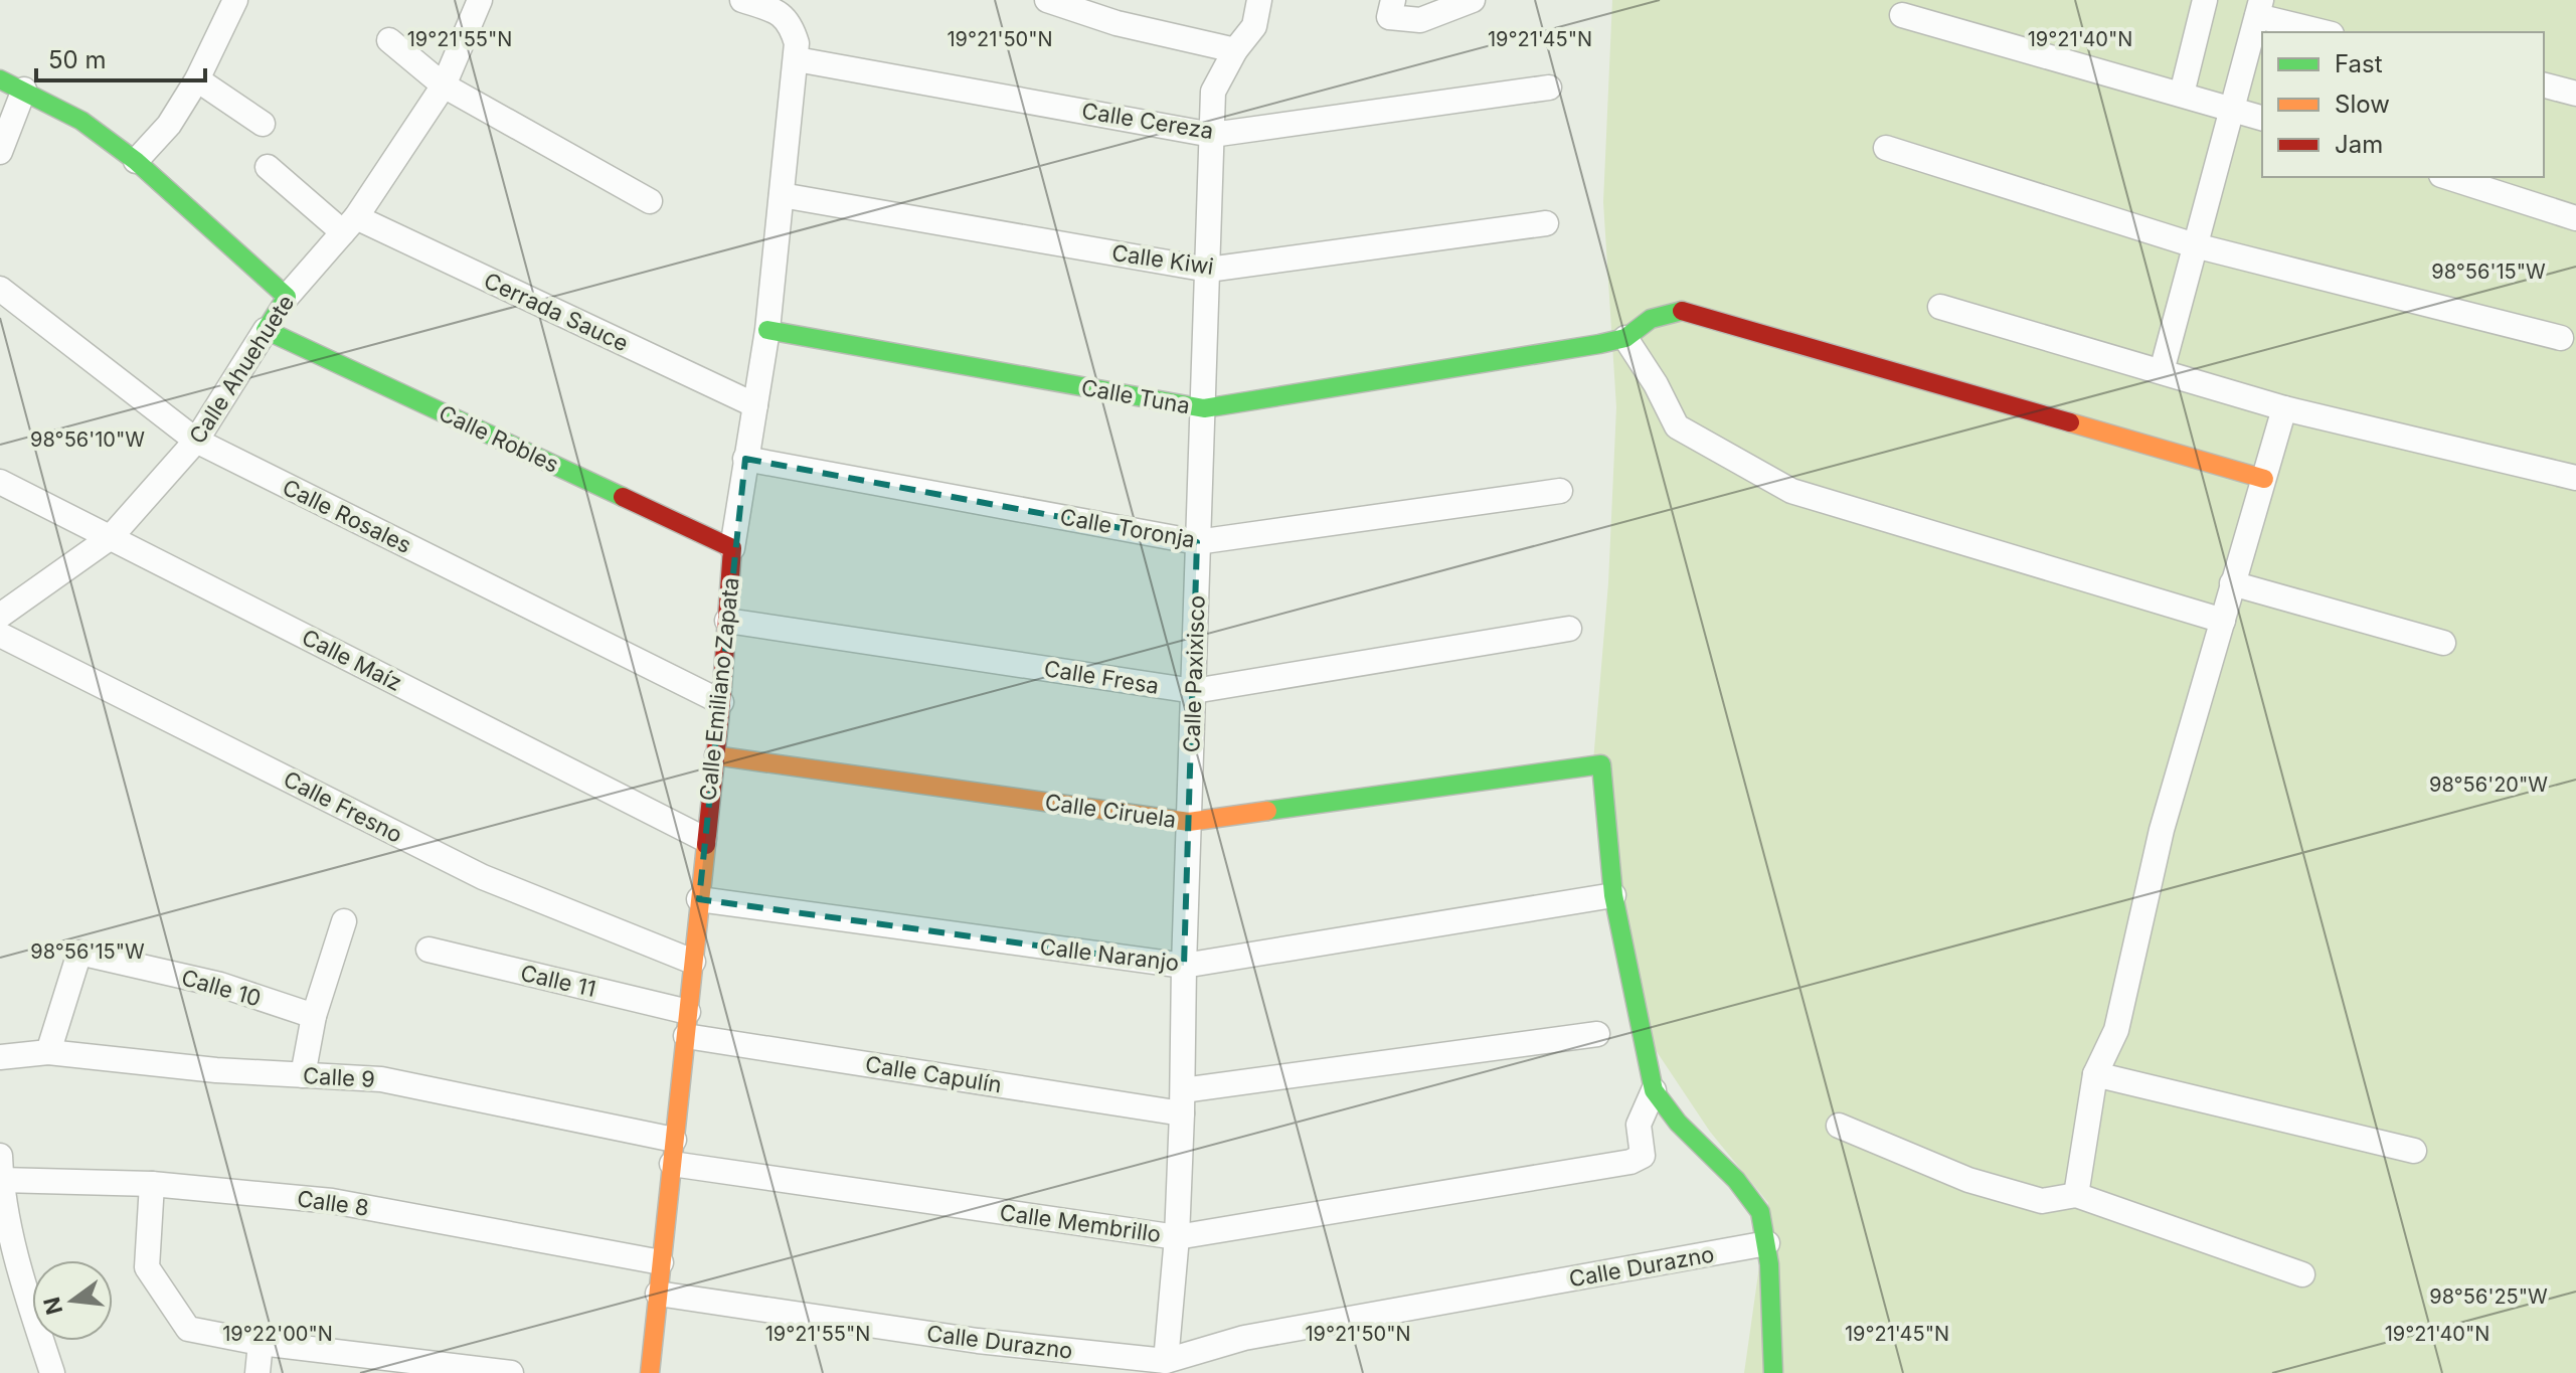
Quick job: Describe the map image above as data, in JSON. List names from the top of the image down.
{
  "streets": {
    "street": [
      "Calle Cereza",
      "Calle Kiwi",
      "Cerrada Sauce",
      "Calle Ahuehuete",
      "Calle Tuna",
      "Calle Robles",
      "Calle Rosales",
      "Calle Toronja",
      "Calle Maíz",
      "Calle Paxixisco",
      "Calle Fresa",
      "Calle Emiliano Zapata",
      "Calle Fresno",
      "Calle Ciruela",
      "Calle Naranjo",
      "Calle 11",
      "Calle 10",
      "Calle Capulín",
      "Calle 9",
      "Calle 8",
      "Calle Membrillo",
      "Calle Durazno"
    ]
  },
  "crossings": [
    ["Calle Cereza", "Calle Paxixisco"],
    ["Calle Cereza", "Calle Emiliano Zapata"],
    ["Calle Kiwi", "Calle Paxixisco"],
    ["Calle Kiwi", "Calle Emiliano Zapata"],
    ["Cerrada Sauce", "Calle Ahuehuete"],
    ["Cerrada Sauce", "Calle Emiliano Zapata"],
    ["Calle Ahuehuete", "Calle Robles"],
    ["Calle Ahuehuete", "Calle Rosales"],
    ["Calle Ahuehuete", "Calle Maíz"],
    ["Calle Tuna", "Calle Paxixisco"],
    ["Calle Tuna", "Calle Emiliano Zapata"],
    ["Calle Robles", "Calle Emiliano Zapata"],
    ["Calle Rosales", "Calle Emiliano Zapata"],
    ["Calle Toronja", "Calle Paxixisco"],
    ["Calle Toronja", "Calle Emiliano Zapata"],
    ["Calle Maíz", "Calle Emiliano Zapata"],
    ["Calle Paxixisco", "Calle Fresa"],
    ["Calle Paxixisco", "Calle Ciruela"],
    ["Calle Paxixisco", "Calle Naranjo"],
    ["Calle Paxixisco", "Calle Capulín"],
    ["Calle Paxixisco", "Calle Membrillo"],
    ["Calle Paxixisco", "Calle Durazno"],
    ["Calle Fresa", "Calle Emiliano Zapata"],
    ["Calle Emiliano Zapata", "Calle Fresno"],
    ["Calle Emiliano Zapata", "Calle Ciruela"],
    ["Calle Emiliano Zapata", "Calle Naranjo"],
    ["Calle Emiliano Zapata", "Calle 11"],
    ["Calle Emiliano Zapata", "Calle Capulín"],
    ["Calle Emiliano Zapata", "Calle 9"],
    ["Calle Emiliano Zapata", "Calle 8"],
    ["Calle Emiliano Zapata", "Calle Membrillo"],
    ["Calle Emiliano Zapata", "Calle Durazno"],
    ["Calle Ciruela", "Calle Naranjo"],
    ["Calle 11", "Calle Capulín"],
    ["Calle 10", "Calle 9"],
    ["Calle 9", "Calle Membrillo"]
  ],
  "legend": ["Fast", "Slow", "Jam"],
  "scale_bar": "50 m",
  "north": "left",
  "coordinates": [
    "19°21'55\"N",
    "19°21'50\"N",
    "19°21'45\"N",
    "19°21'40\"N",
    "98°56'15\"W",
    "98°56'10\"W",
    "98°56'20\"W",
    "98°56'25\"W",
    "19°22'00\"N"
  ]
}
